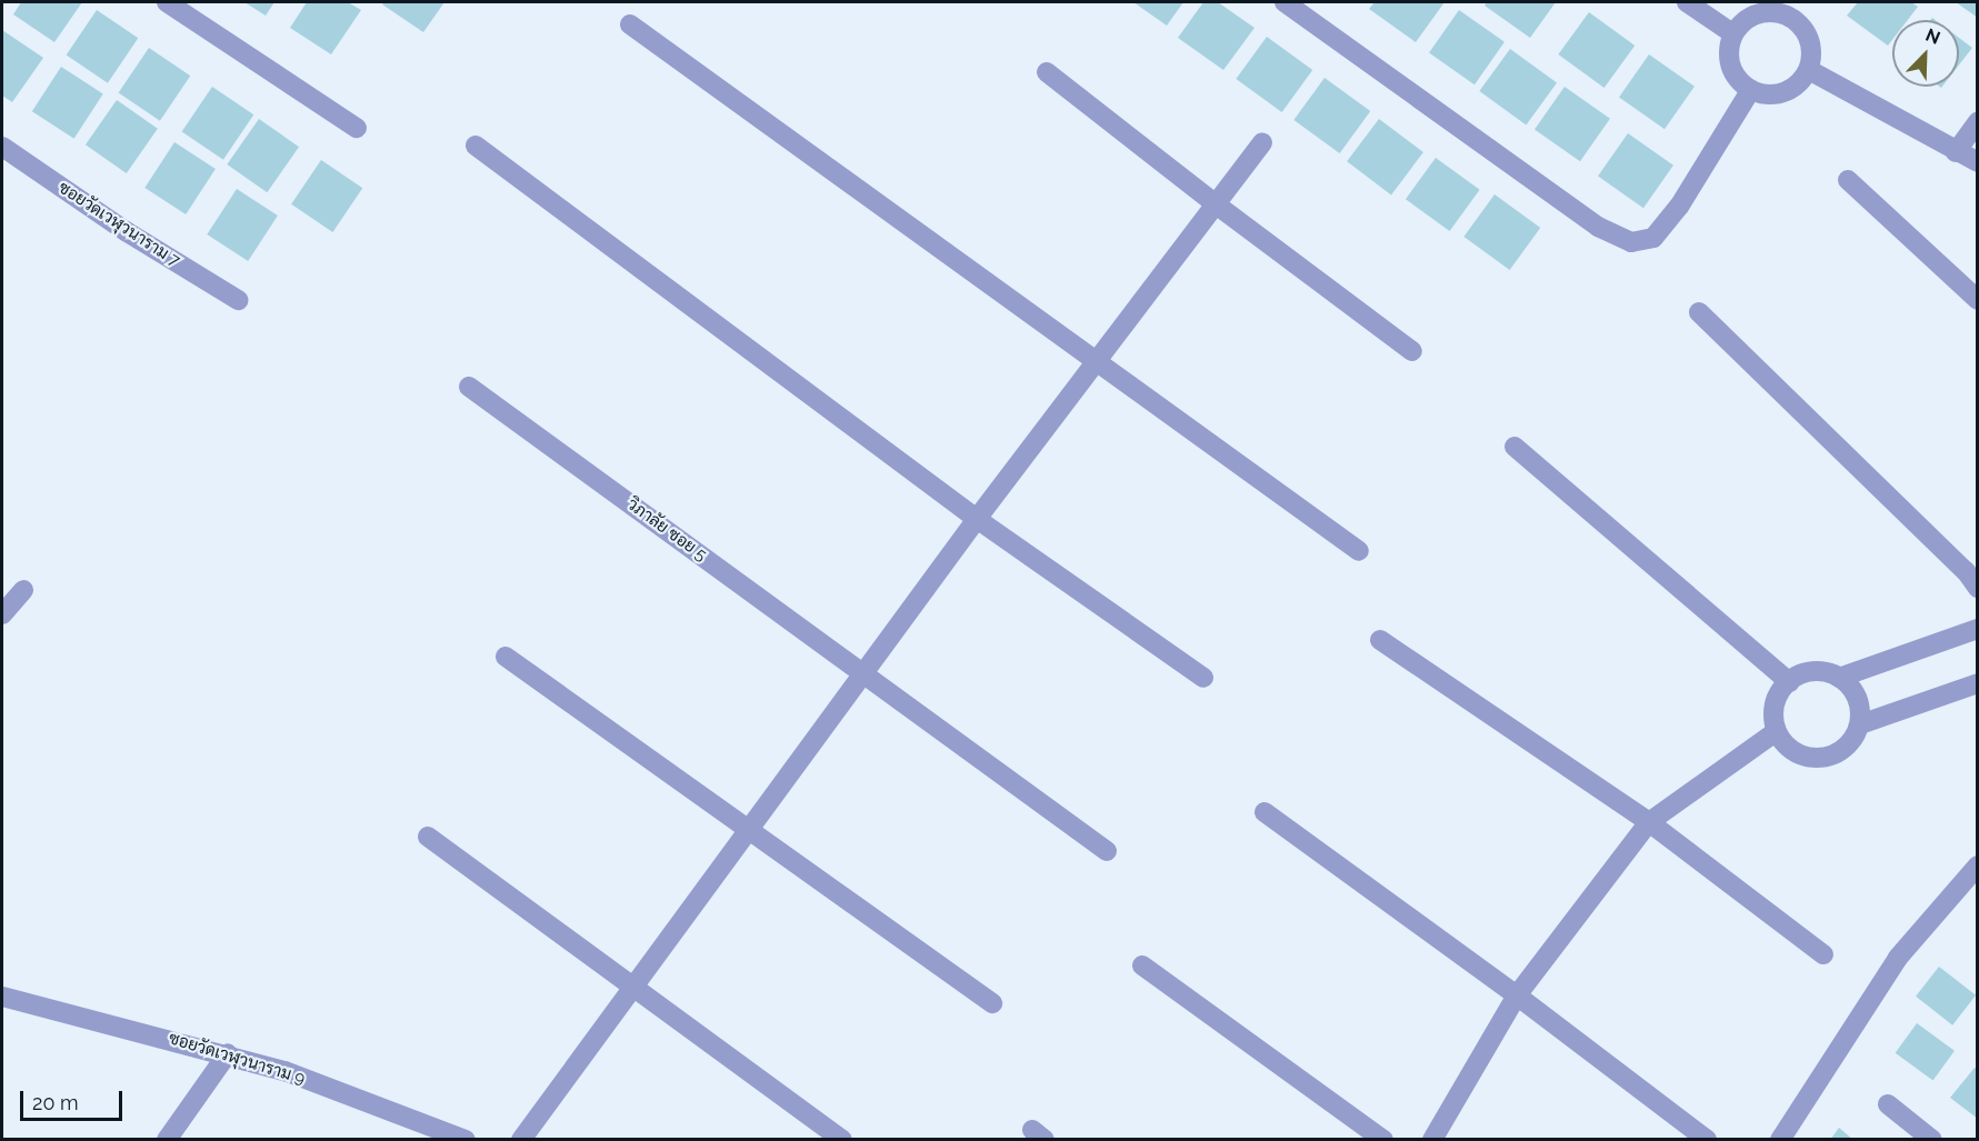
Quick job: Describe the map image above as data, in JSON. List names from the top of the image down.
{
  "streets": {
    "street": ["ซอยวัดเวฬุวนาราม 7", "วิภาลัย ซอย 5", "ซอยวัดเวฬุวนาราม 9"]
  },
  "scale_bar": "20 m",
  "north": "top right"
}
